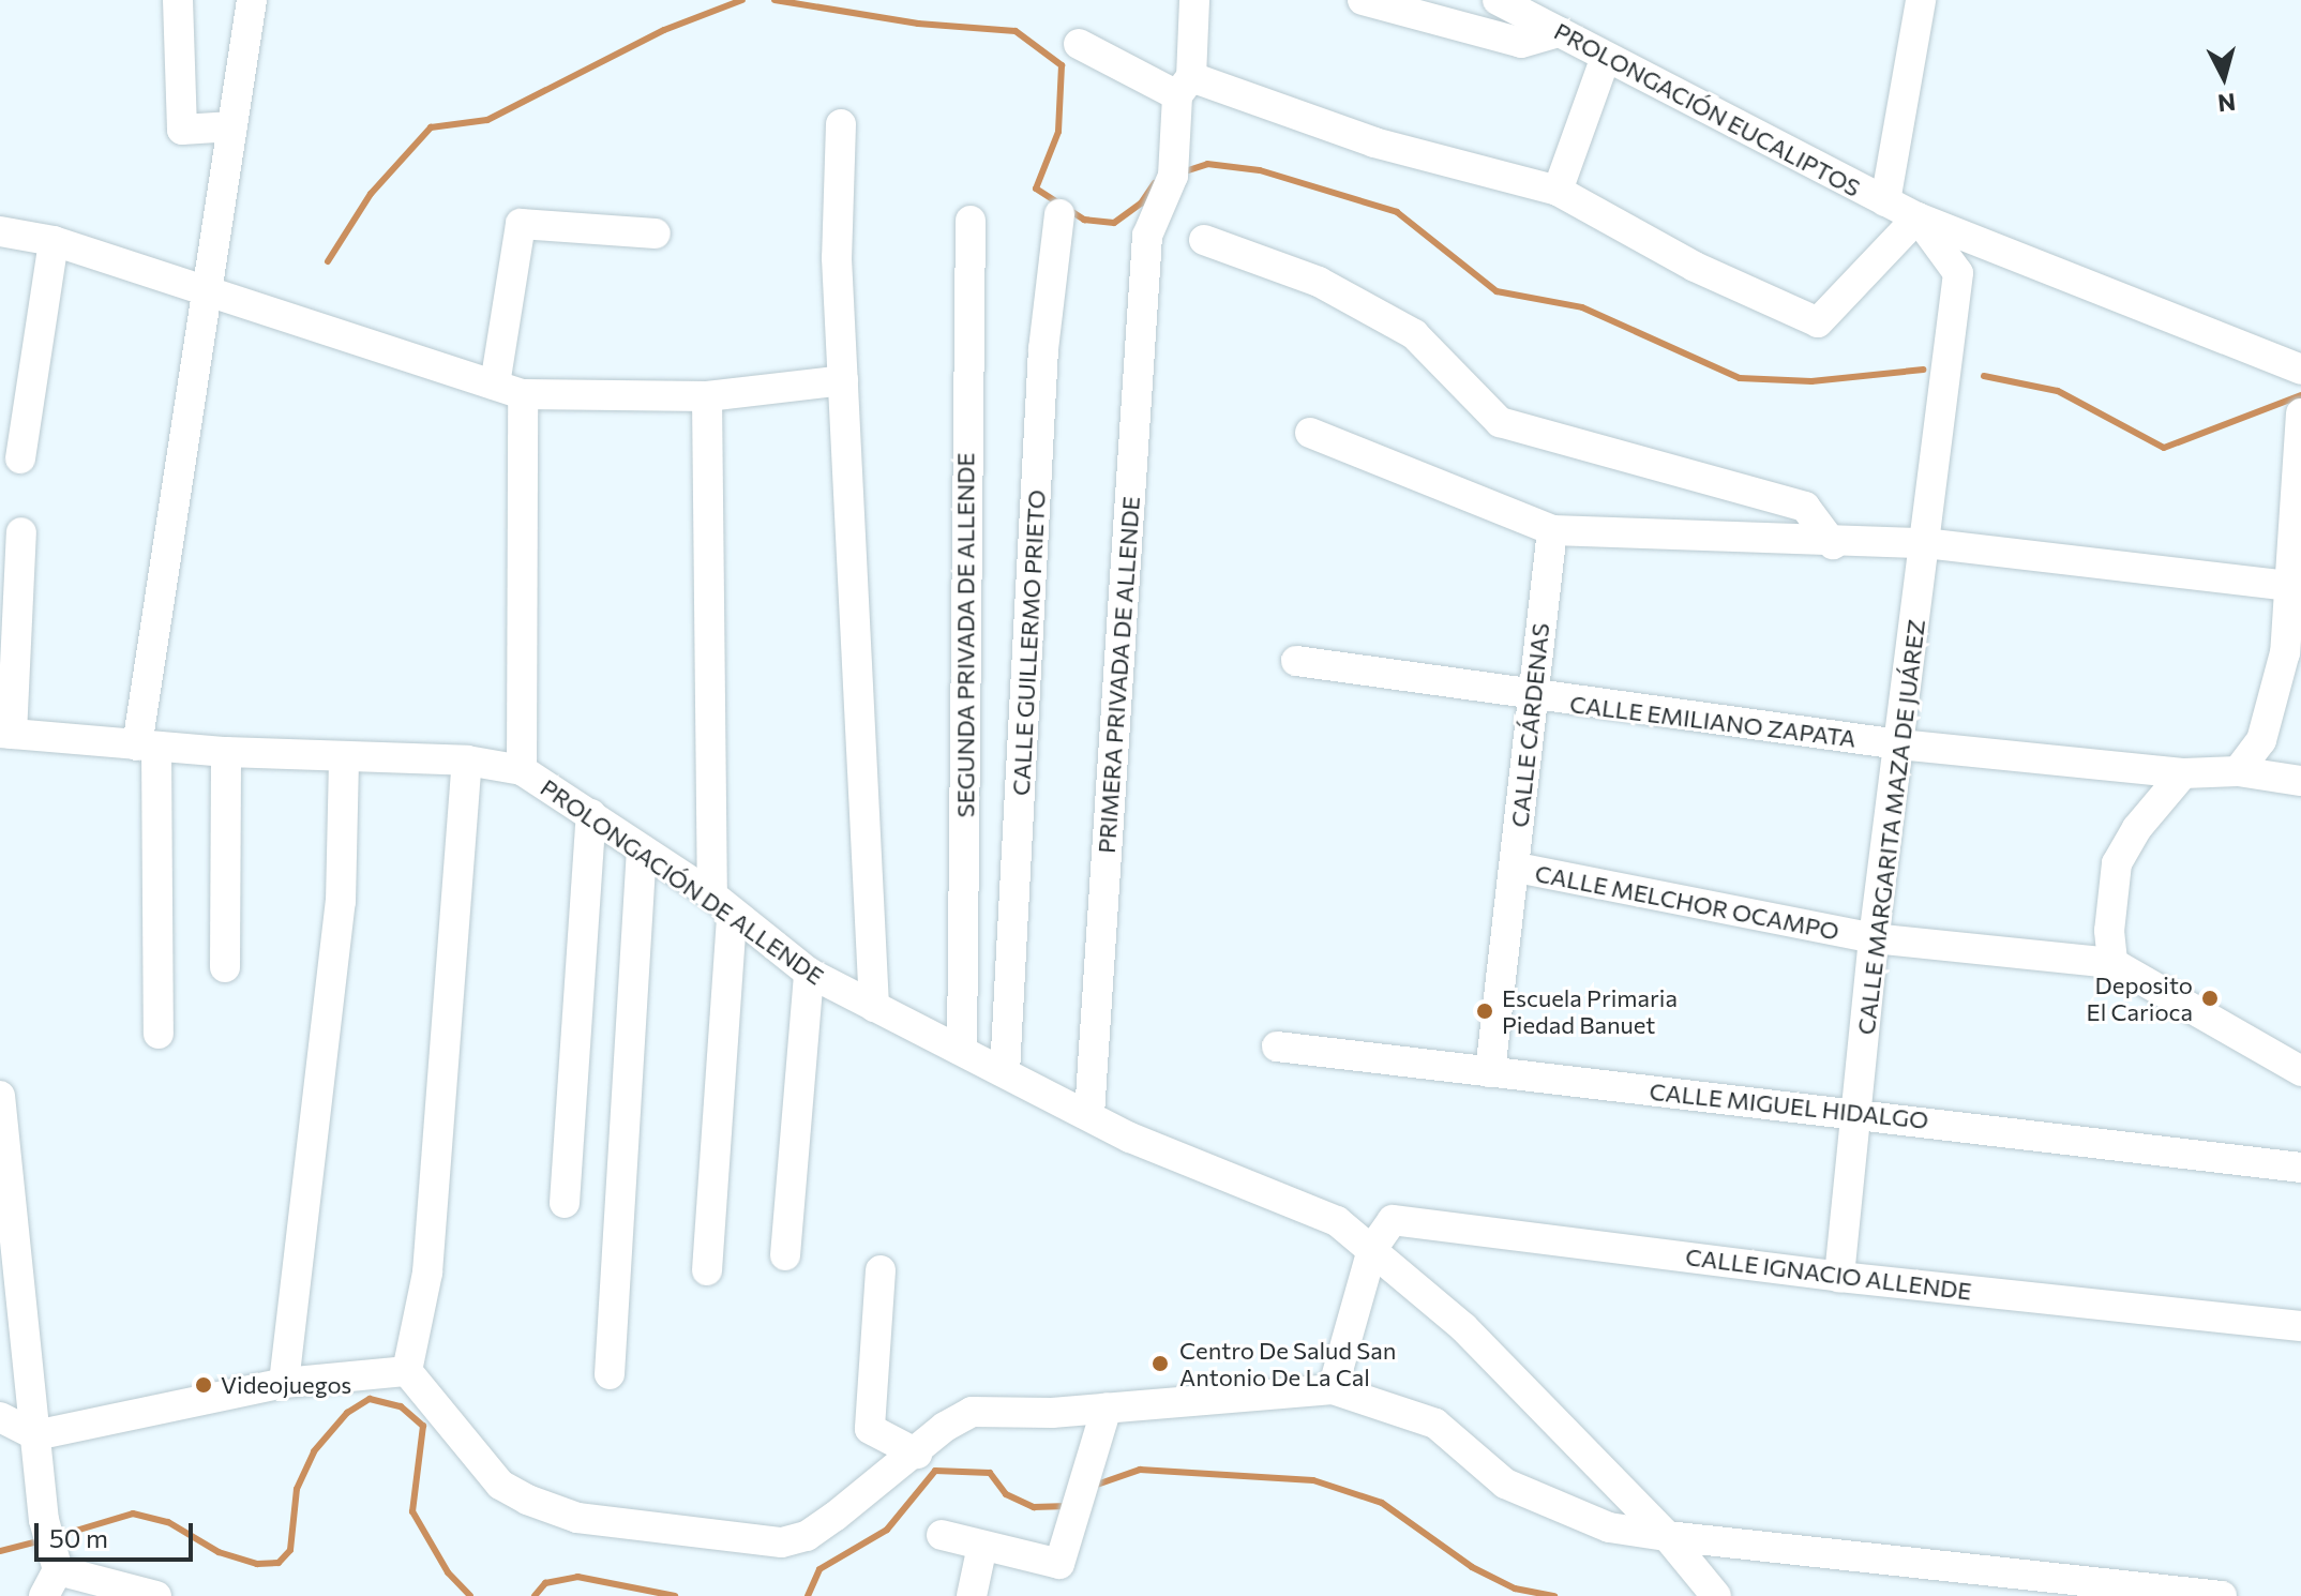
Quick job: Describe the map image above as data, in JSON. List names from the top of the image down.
{
  "streets": {
    "street": [
      "PROLONGACIÓN EUCALIPTOS",
      "SEGUNDA PRIVADA DE ALLENDE",
      "CALLE GUILLERMO PRIETO",
      "PRIMERA PRIVADA DE ALLENDE",
      "CALLE EMILIANO ZAPATA",
      "CALLE CÁRDENAS",
      "CALLE MARGARITA MAZA DE JUÁREZ",
      "PROLONGACIÓN DE ALLENDE",
      "CALLE MELCHOR OCAMPO",
      "CALLE MIGUEL HIDALGO",
      "CALLE IGNACIO ALLENDE"
    ]
  },
  "crossings": [
    ["PROLONGACIÓN EUCALIPTOS", "CALLE MARGARITA MAZA DE JUÁREZ"],
    ["SEGUNDA PRIVADA DE ALLENDE", "PROLONGACIÓN DE ALLENDE"],
    ["CALLE GUILLERMO PRIETO", "PROLONGACIÓN DE ALLENDE"],
    ["PRIMERA PRIVADA DE ALLENDE", "PROLONGACIÓN DE ALLENDE"],
    ["CALLE EMILIANO ZAPATA", "CALLE CÁRDENAS"],
    ["CALLE EMILIANO ZAPATA", "CALLE MARGARITA MAZA DE JUÁREZ"],
    ["CALLE CÁRDENAS", "CALLE MELCHOR OCAMPO"],
    ["CALLE CÁRDENAS", "CALLE MIGUEL HIDALGO"],
    ["CALLE MARGARITA MAZA DE JUÁREZ", "CALLE MELCHOR OCAMPO"],
    ["CALLE MARGARITA MAZA DE JUÁREZ", "CALLE MIGUEL HIDALGO"],
    ["CALLE MARGARITA MAZA DE JUÁREZ", "CALLE IGNACIO ALLENDE"],
    ["PROLONGACIÓN DE ALLENDE", "CALLE IGNACIO ALLENDE"]
  ],
  "places": [
    "Deposito El Carioca",
    "Escuela Primaria Piedad Banuet",
    "Centro De Salud San Antonio De La Cal",
    "Videojuegos"
  ],
  "scale_bar": "50 m",
  "north": "bottom"
}
